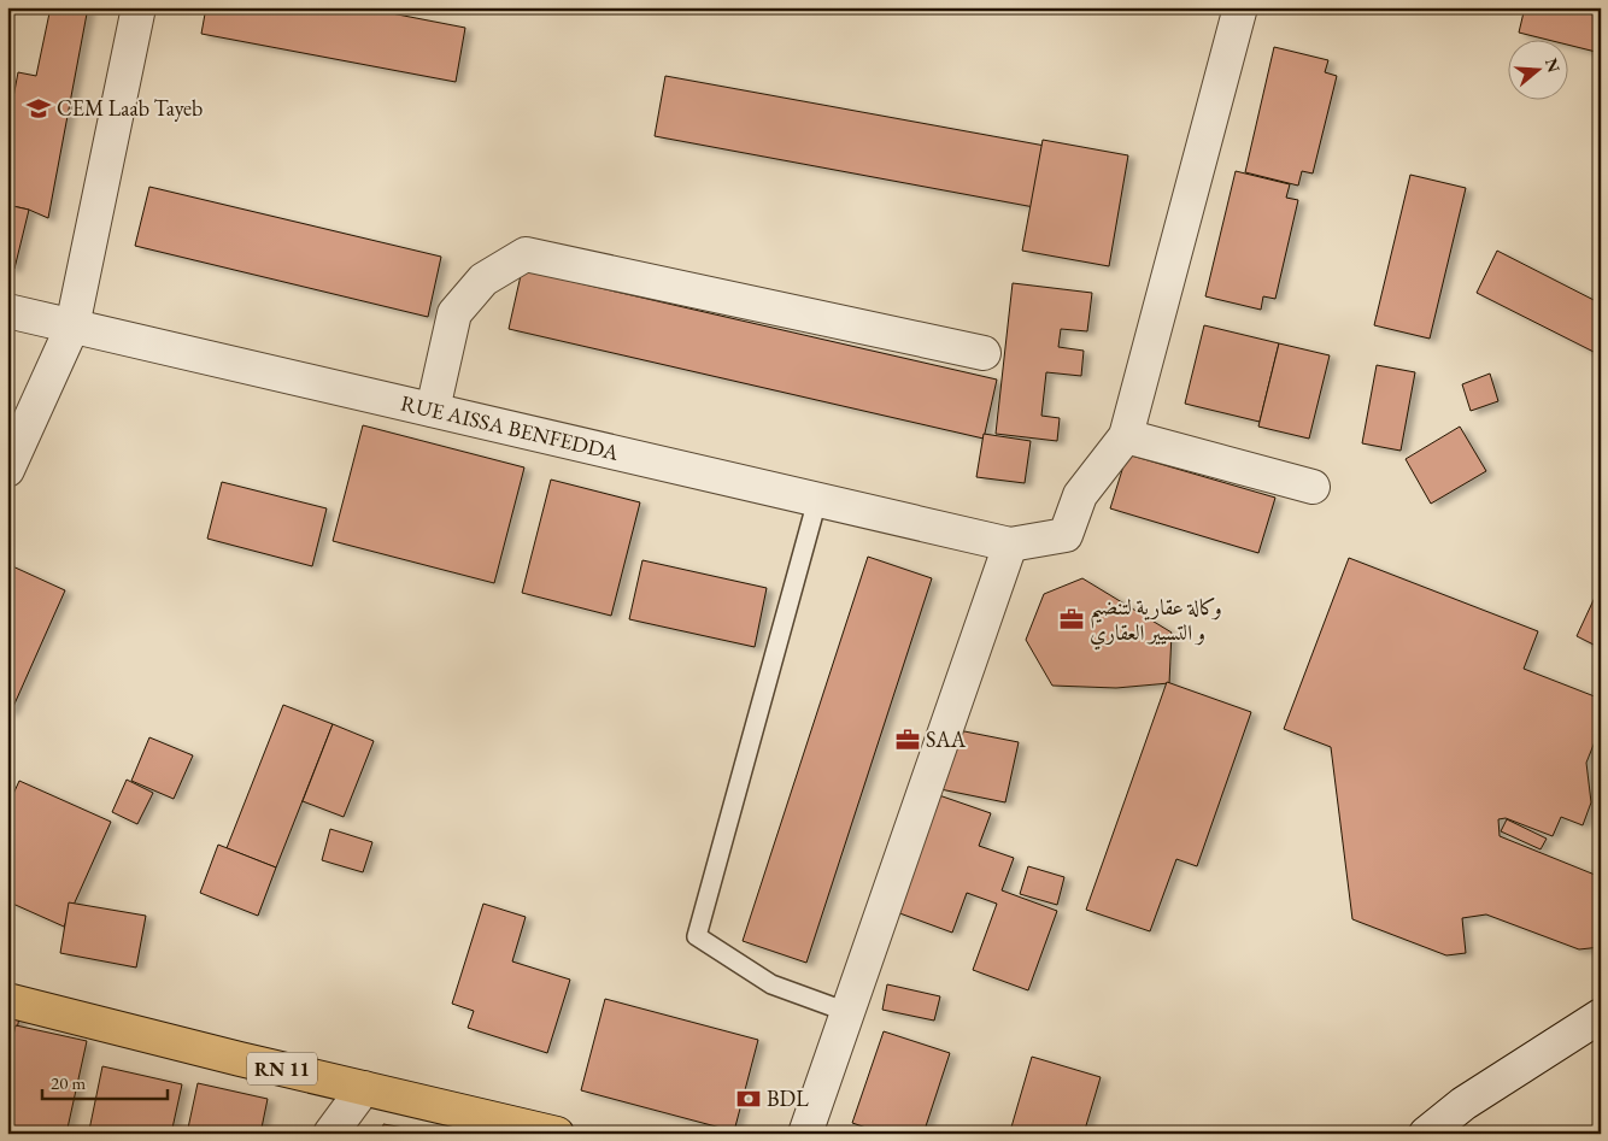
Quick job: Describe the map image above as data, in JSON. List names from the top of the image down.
{
  "streets": {
    "main road": ["RN 11"],
    "street": ["RUE AISSA BENFEDDA"]
  },
  "places": {
    "school or university": ["CEM Laab Tayeb"],
    "office": ["وكالة عقارية لتنضيم و التسيير العقاري", "SAA"],
    "bank": ["BDL"]
  },
  "scale_bar": "20 m",
  "north": "right"
}
